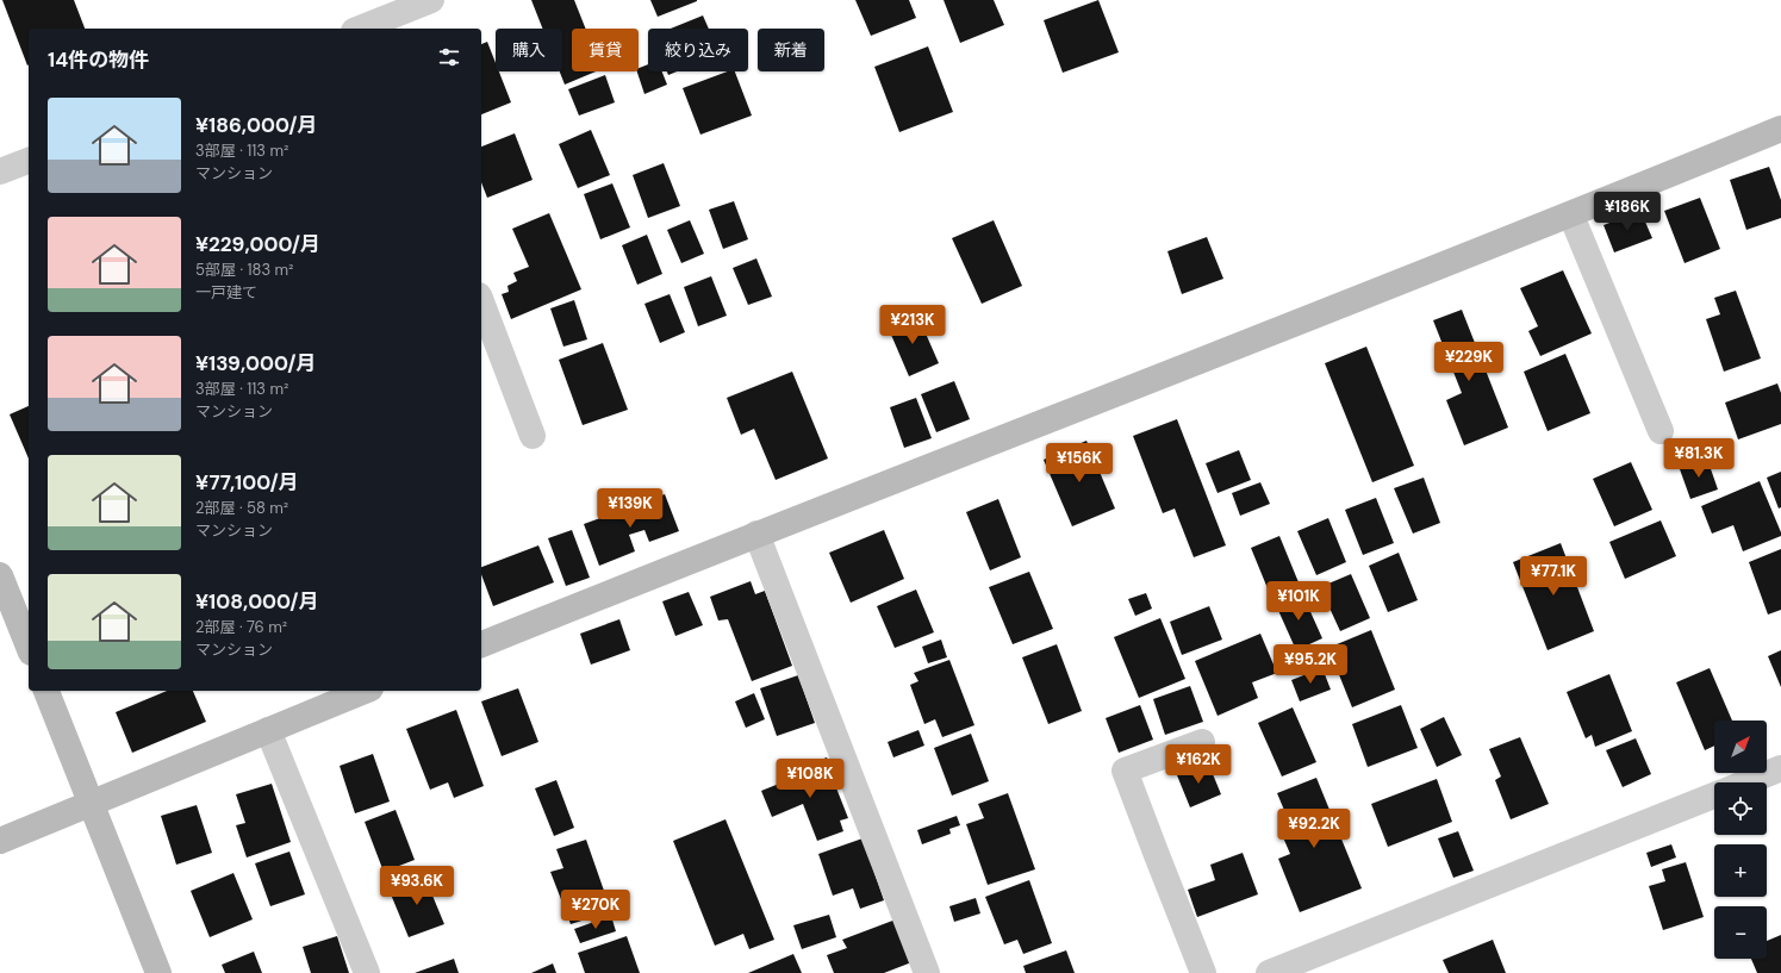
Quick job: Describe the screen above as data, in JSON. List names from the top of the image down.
{
  "north": "top right",
  "page": {
    "chip": [
      "購入",
      "賃貸",
      "絞り込み",
      "新着"
    ],
    "heading": "14件の物件",
    "list": [
      {
        "name": "¥186,000/月",
        "note": "3部屋 · 113 m² · マンション"
      },
      {
        "name": "¥229,000/月",
        "note": "5部屋 · 183 m² · 一戸建て"
      },
      {
        "name": "¥139,000/月",
        "note": "3部屋 · 113 m² · マンション"
      },
      {
        "name": "¥77,100/月",
        "note": "2部屋 · 58 m² · マンション"
      },
      {
        "name": "¥108,000/月",
        "note": "2部屋 · 76 m² · マンション"
      }
    ],
    "price": [
      "¥186K",
      "¥213K",
      "¥229K",
      "¥81.3K",
      "¥156K",
      "¥139K",
      "¥77.1K",
      "¥101K",
      "¥95.2K",
      "¥162K",
      "¥108K",
      "¥92.2K",
      "¥93.6K",
      "¥270K"
    ],
    "map_buttons": ["+", "−"]
  }
}
